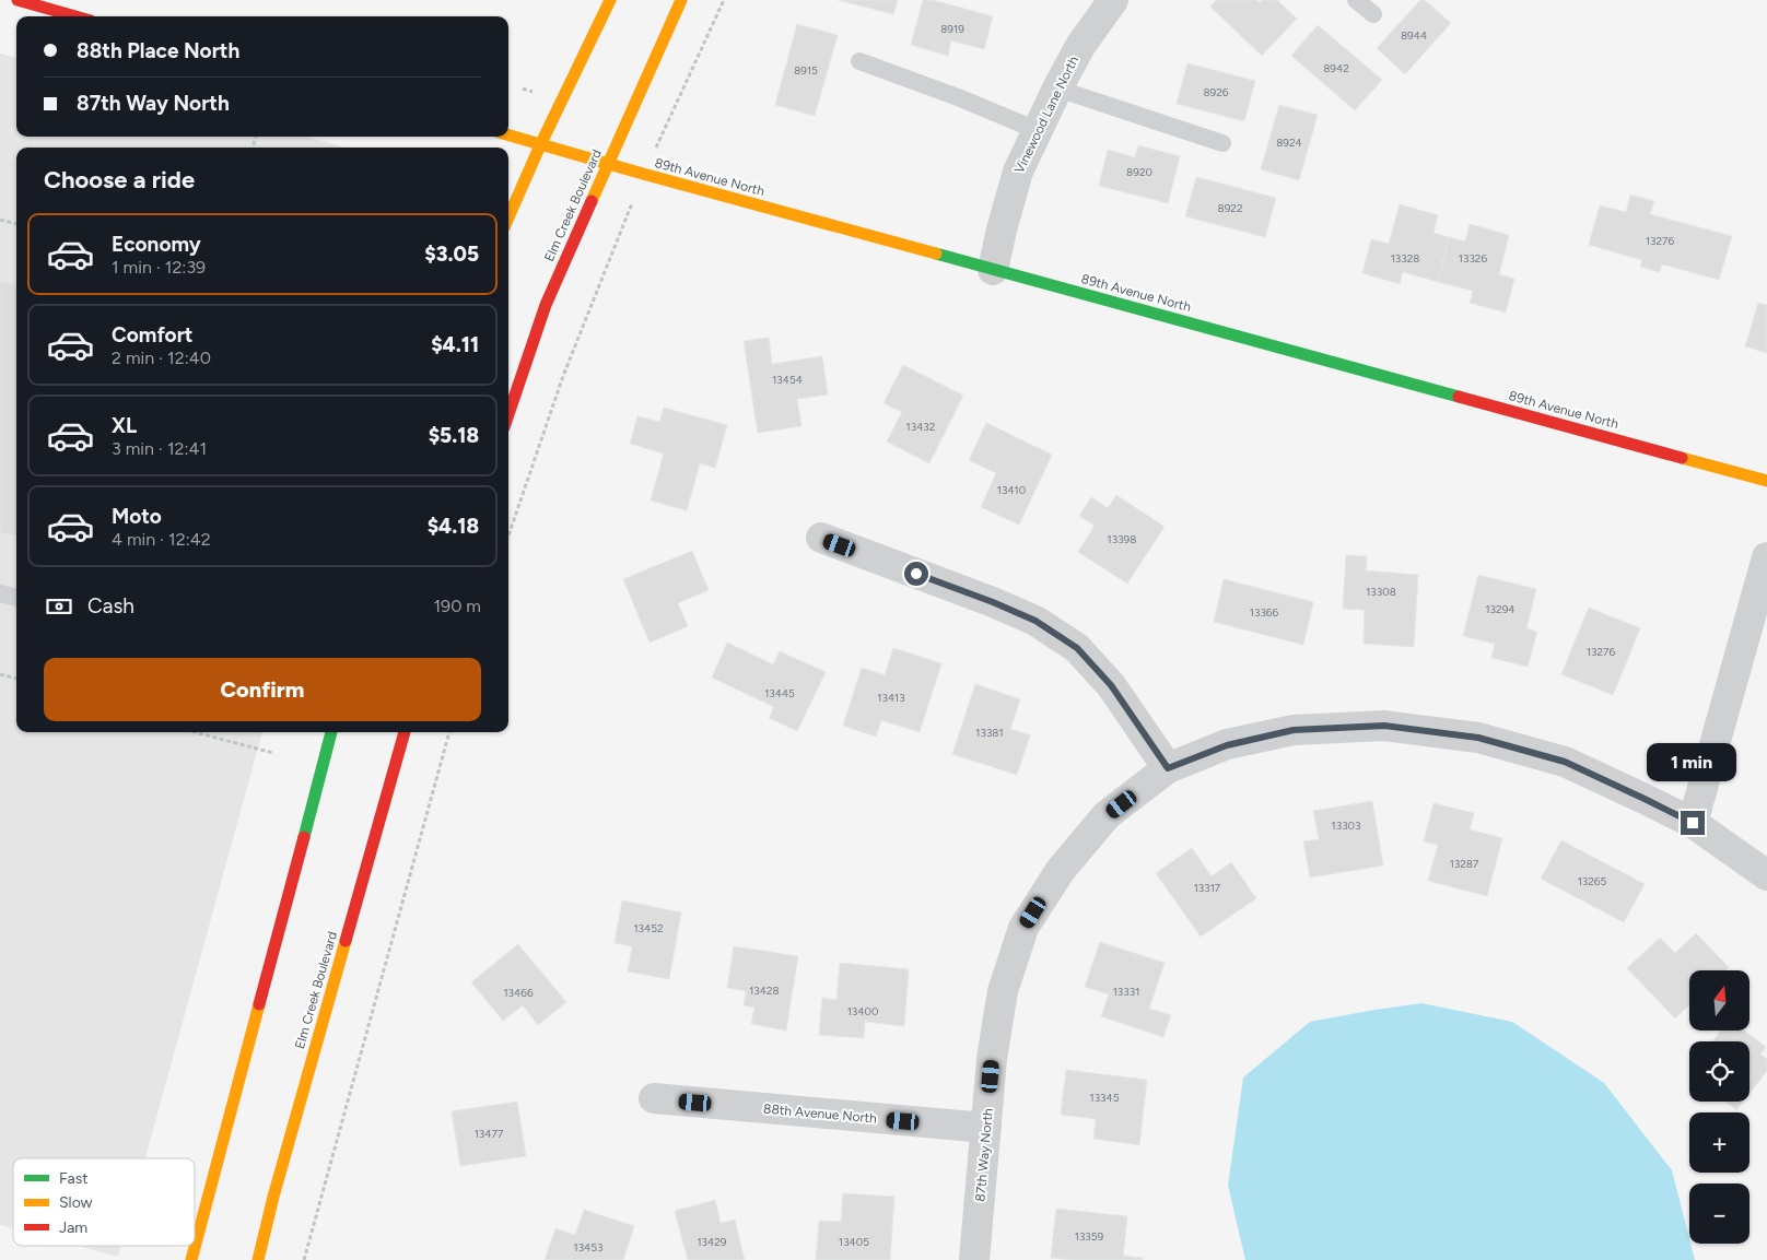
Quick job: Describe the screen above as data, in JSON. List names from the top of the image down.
{
  "streets": {
    "main road": ["89th Avenue North", "Elm Creek Boulevard"],
    "street": ["Vinewood Lane North", "88th Avenue North", "87th Way North"]
  },
  "crossings": [
    ["Vinewood Lane North", "89th Avenue North"],
    ["89th Avenue North", "Elm Creek Boulevard"],
    ["88th Avenue North", "87th Way North"]
  ],
  "house_numbers": [
    "8919",
    "8944",
    "8942",
    "8915",
    "8926",
    "8924",
    "8920",
    "8922",
    "13276",
    "13328",
    "13326",
    "13454",
    "13432",
    "13410",
    "13398",
    "13308",
    "13294",
    "13366",
    "13276",
    "13445",
    "13413",
    "13381",
    "13303",
    "13287",
    "13265",
    "13317",
    "13452",
    "13428",
    "13331",
    "13466",
    "13400",
    "13345",
    "13477",
    "13359",
    "13429",
    "13405",
    "13453"
  ],
  "legend": ["Fast", "Slow", "Jam"],
  "north": "top",
  "page": {
    "banner": ["88th Place North", "87th Way North"],
    "heading": "Choose a ride",
    "list": [
      {
        "name": "Economy",
        "note": "1 min · 12:39",
        "value": "$3.05"
      },
      {
        "name": "Comfort",
        "note": "2 min · 12:40",
        "value": "$4.11"
      },
      {
        "name": "XL",
        "note": "3 min · 12:41",
        "value": "$5.18"
      },
      {
        "name": "Moto",
        "note": "4 min · 12:42",
        "value": "$4.18"
      }
    ],
    "pay": ["Cash", "190 m"],
    "buttons": "Confirm",
    "bubble": "1 min",
    "map_buttons": ["+", "−"]
  }
}
